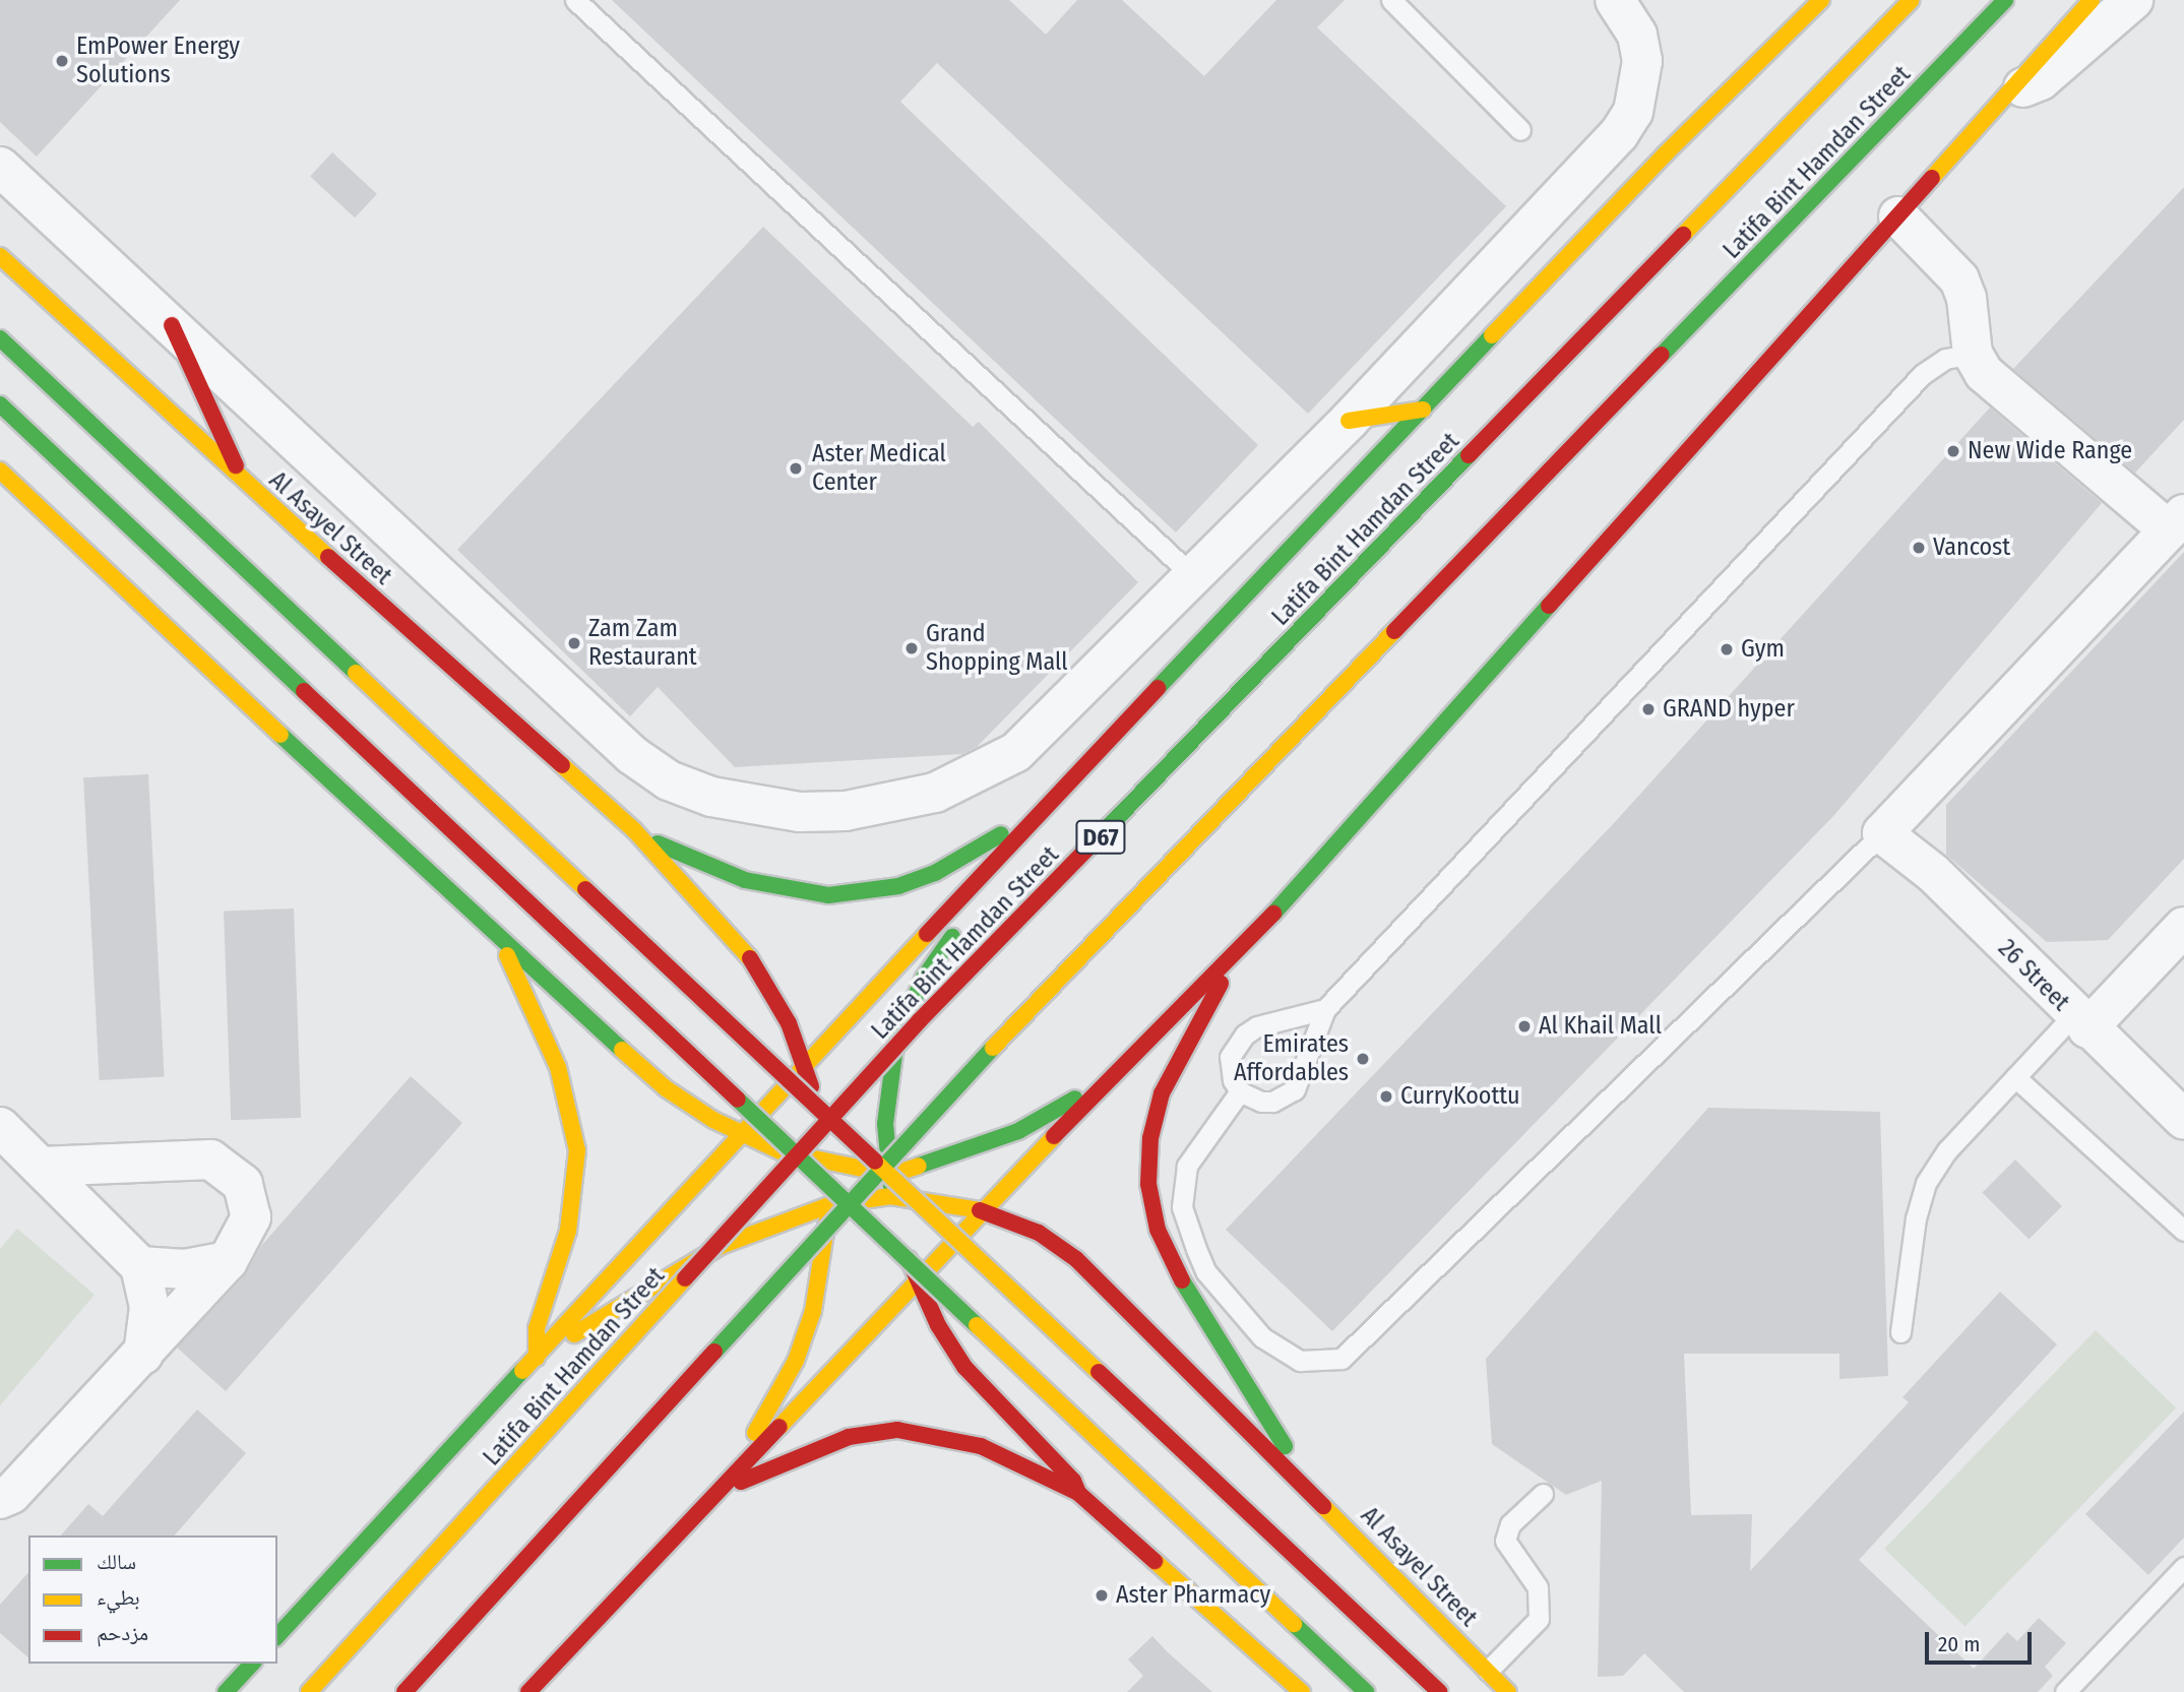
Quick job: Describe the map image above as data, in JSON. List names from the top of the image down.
{
  "streets": {
    "street": [
      "Latifa Bint Hamdan Street",
      "Al Asayel Street",
      "D67",
      "26 Street"
    ]
  },
  "places": [
    "EmPower Energy Solutions",
    "New Wide Range",
    "Aster Medical Center",
    "Vancost",
    "Zam Zam Restaurant",
    "Grand Shopping Mall",
    "Gym",
    "GRAND hyper",
    "Al Khail Mall",
    "Emirates Affordables",
    "CurryKoottu",
    "Aster Pharmacy"
  ],
  "legend": ["سالك", "بطيء", "مزدحم"],
  "scale_bar": "20 m"
}
